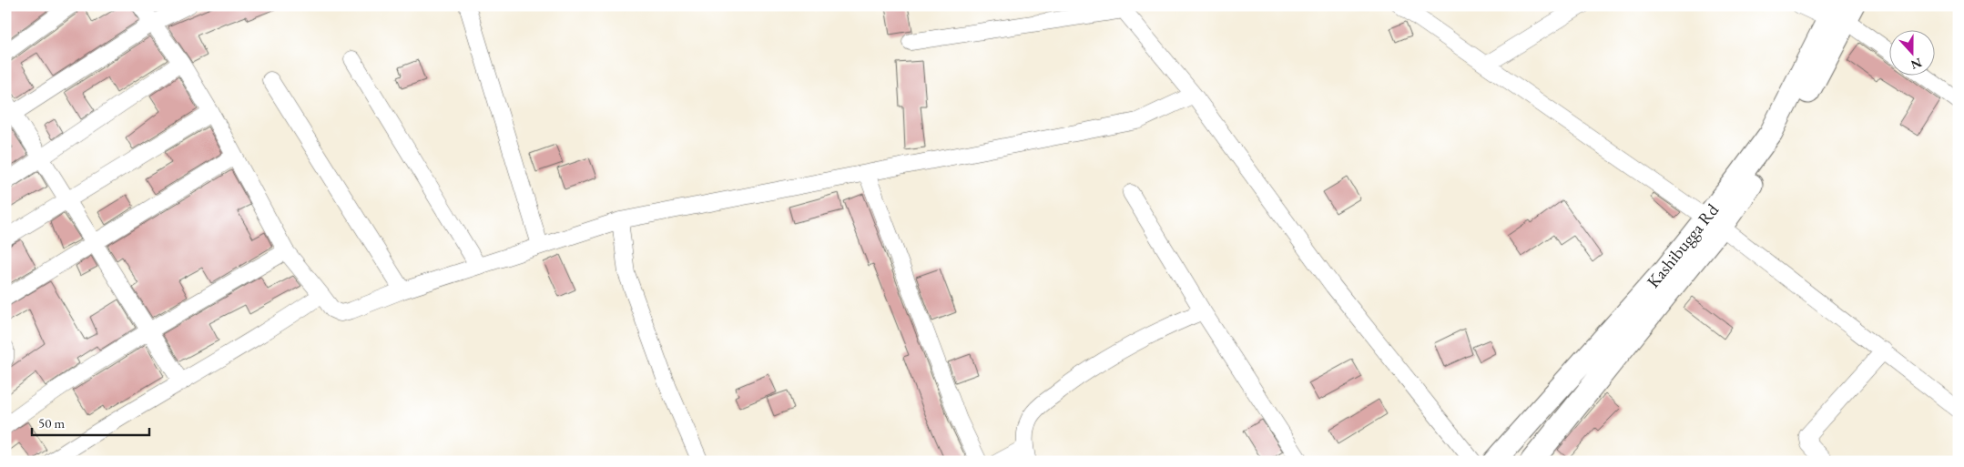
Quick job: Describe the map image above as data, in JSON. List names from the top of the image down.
{
  "streets": {
    "main road": ["Kashibugga Rd"]
  },
  "scale_bar": "50 m",
  "north": "bottom"
}
